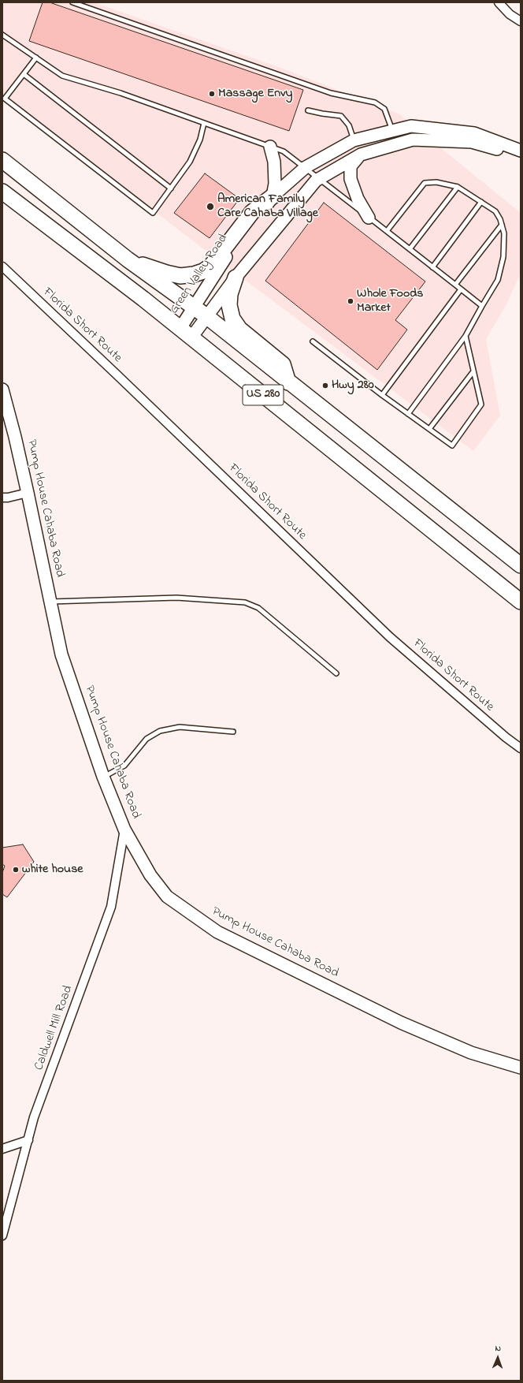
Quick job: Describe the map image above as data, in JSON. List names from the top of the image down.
{
  "streets": {
    "highway": ["US 280"],
    "street": [
      "Green Valley Road",
      "Florida Short Route",
      "Pump House Cahaba Road",
      "Caldwell Mill Road"
    ]
  },
  "crossings": [
    ["Green Valley Road", "US 280"],
    ["Pump House Cahaba Road", "Caldwell Mill Road"]
  ],
  "places": [
    "Massage Envy",
    "American Family Care Cahaba Village",
    "Whole Foods Market",
    "Hwy 280",
    "white house"
  ],
  "north": "top"
}
